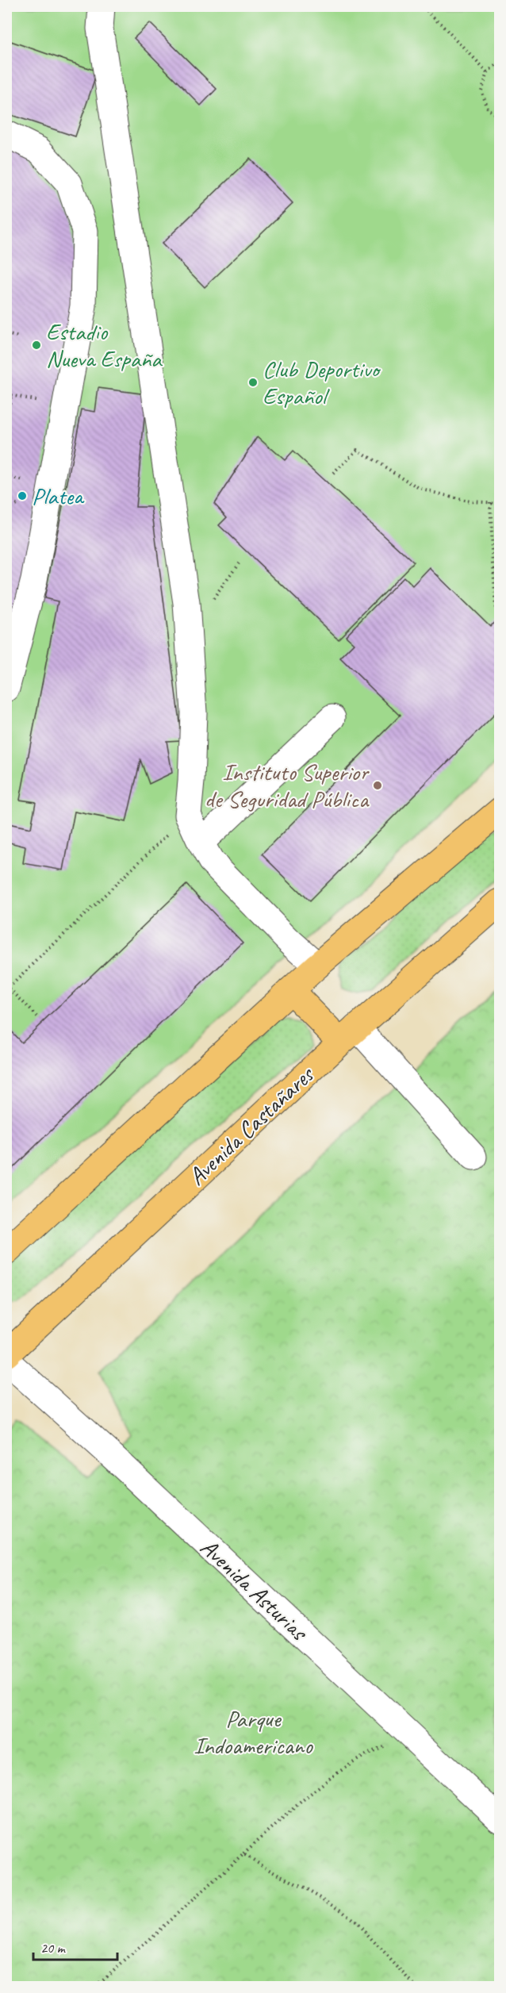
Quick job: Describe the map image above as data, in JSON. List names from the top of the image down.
{
  "streets": {
    "main road": ["Avenida Castañares"],
    "street": ["Avenida Asturias"]
  },
  "parks": ["Parque Indoamericano"],
  "places": [
    "Estadio Nueva España",
    "Club Deportivo Español",
    "Platea",
    "Instituto Superior de Seguridad Pública"
  ],
  "scale_bar": "20 m"
}
